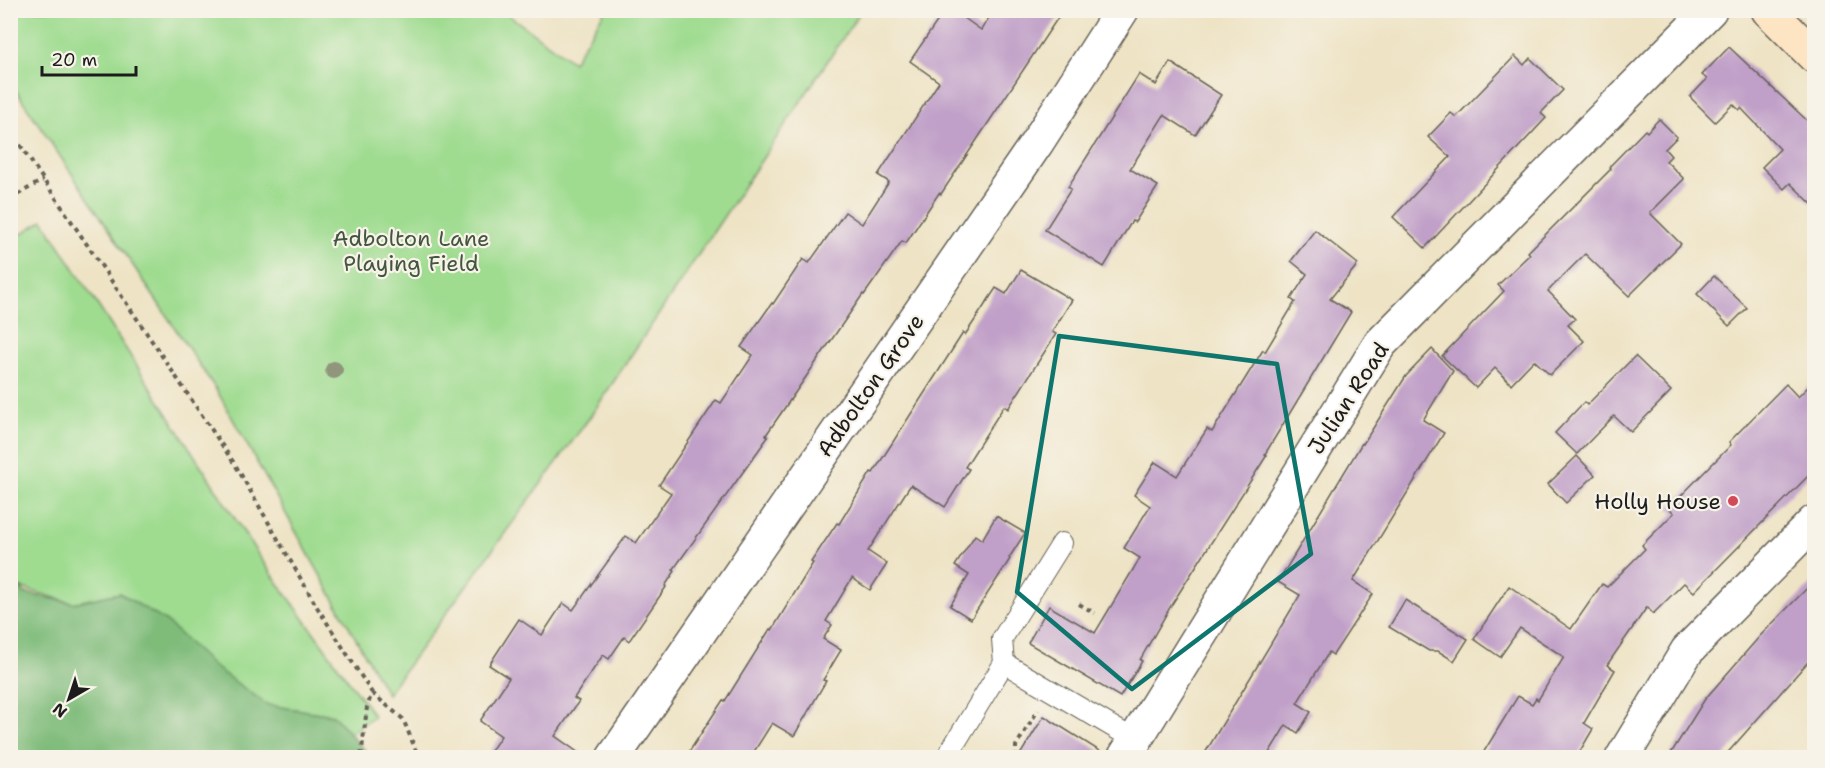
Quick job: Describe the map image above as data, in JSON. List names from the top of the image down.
{
  "streets": {
    "street": ["Adbolton Grove", "Julian Road"]
  },
  "parks": ["Adbolton Lane Playing Field"],
  "places": ["Holly House"],
  "scale_bar": "20 m",
  "north": "bottom left"
}
